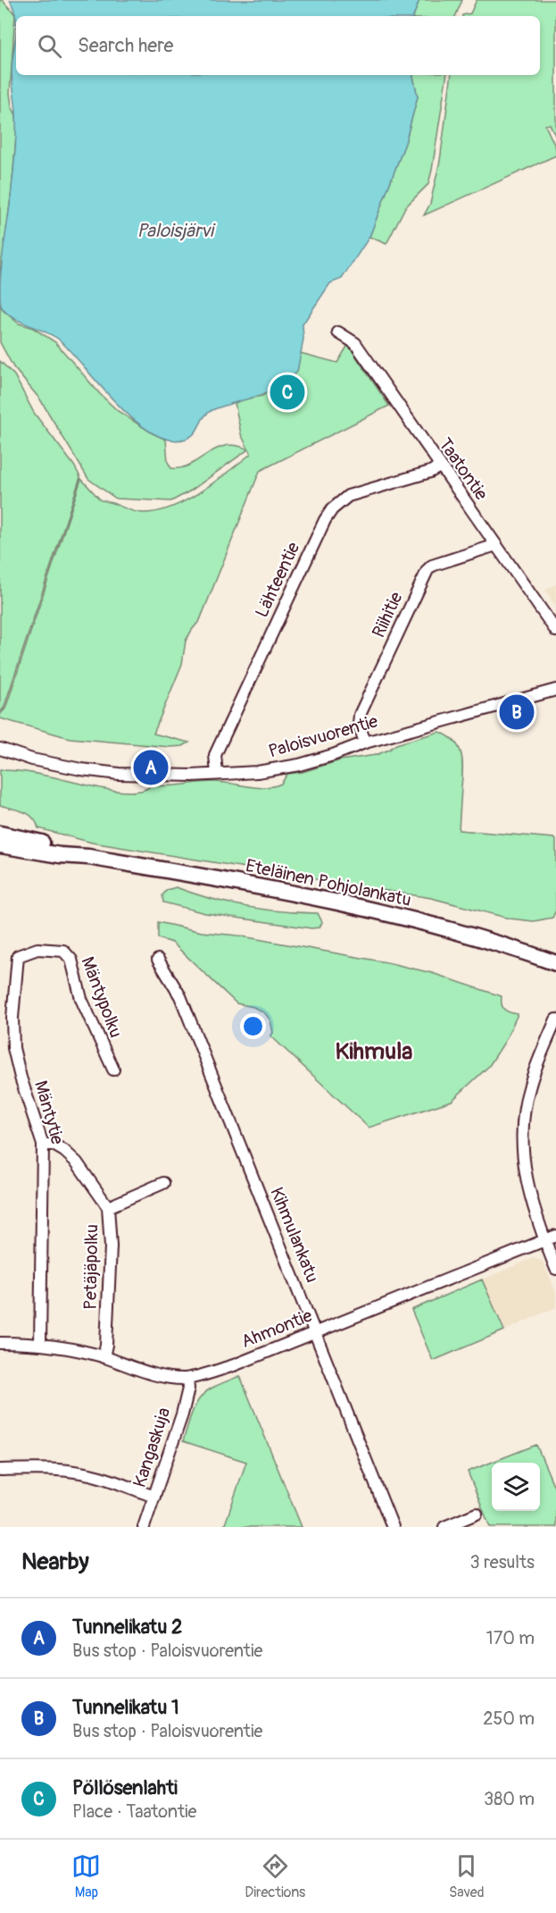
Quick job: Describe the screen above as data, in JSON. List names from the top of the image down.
{
  "streets": {
    "main road": ["Eteläinen Pohjolankatu"],
    "street": [
      "Taatontie",
      "Lähteentie",
      "Riihitie",
      "Paloisvuorentie",
      "Mäntypolku",
      "Mäntytie",
      "Kihmulankatu",
      "Petäjäpolku",
      "Ahmontie",
      "Kangaskuja"
    ]
  },
  "crossings": [
    ["Taatontie", "Lähteentie"],
    ["Taatontie", "Riihitie"],
    ["Lähteentie", "Paloisvuorentie"],
    ["Riihitie", "Paloisvuorentie"],
    ["Mäntypolku", "Mäntytie"],
    ["Mäntytie", "Petäjäpolku"],
    ["Mäntytie", "Ahmontie"],
    ["Kihmulankatu", "Ahmontie"],
    ["Petäjäpolku", "Ahmontie"],
    ["Ahmontie", "Kangaskuja"]
  ],
  "districts": ["Kihmula"],
  "water": ["Paloisjärvi"],
  "page": {
    "search": "Search here",
    "pins": ["C", "B", "A"],
    "heading": ["Nearby", "3 results"],
    "list": [
      {
        "mark": "A",
        "name": "Tunnelikatu 2",
        "note": "Bus stop · Paloisvuorentie",
        "value": "170 m"
      },
      {
        "mark": "B",
        "name": "Tunnelikatu 1",
        "note": "Bus stop · Paloisvuorentie",
        "value": "250 m"
      },
      {
        "mark": "C",
        "name": "Pöllösenlahti",
        "note": "Place · Taatontie",
        "value": "380 m"
      }
    ],
    "nav": ["Map", "Directions", "Saved"]
  }
}
